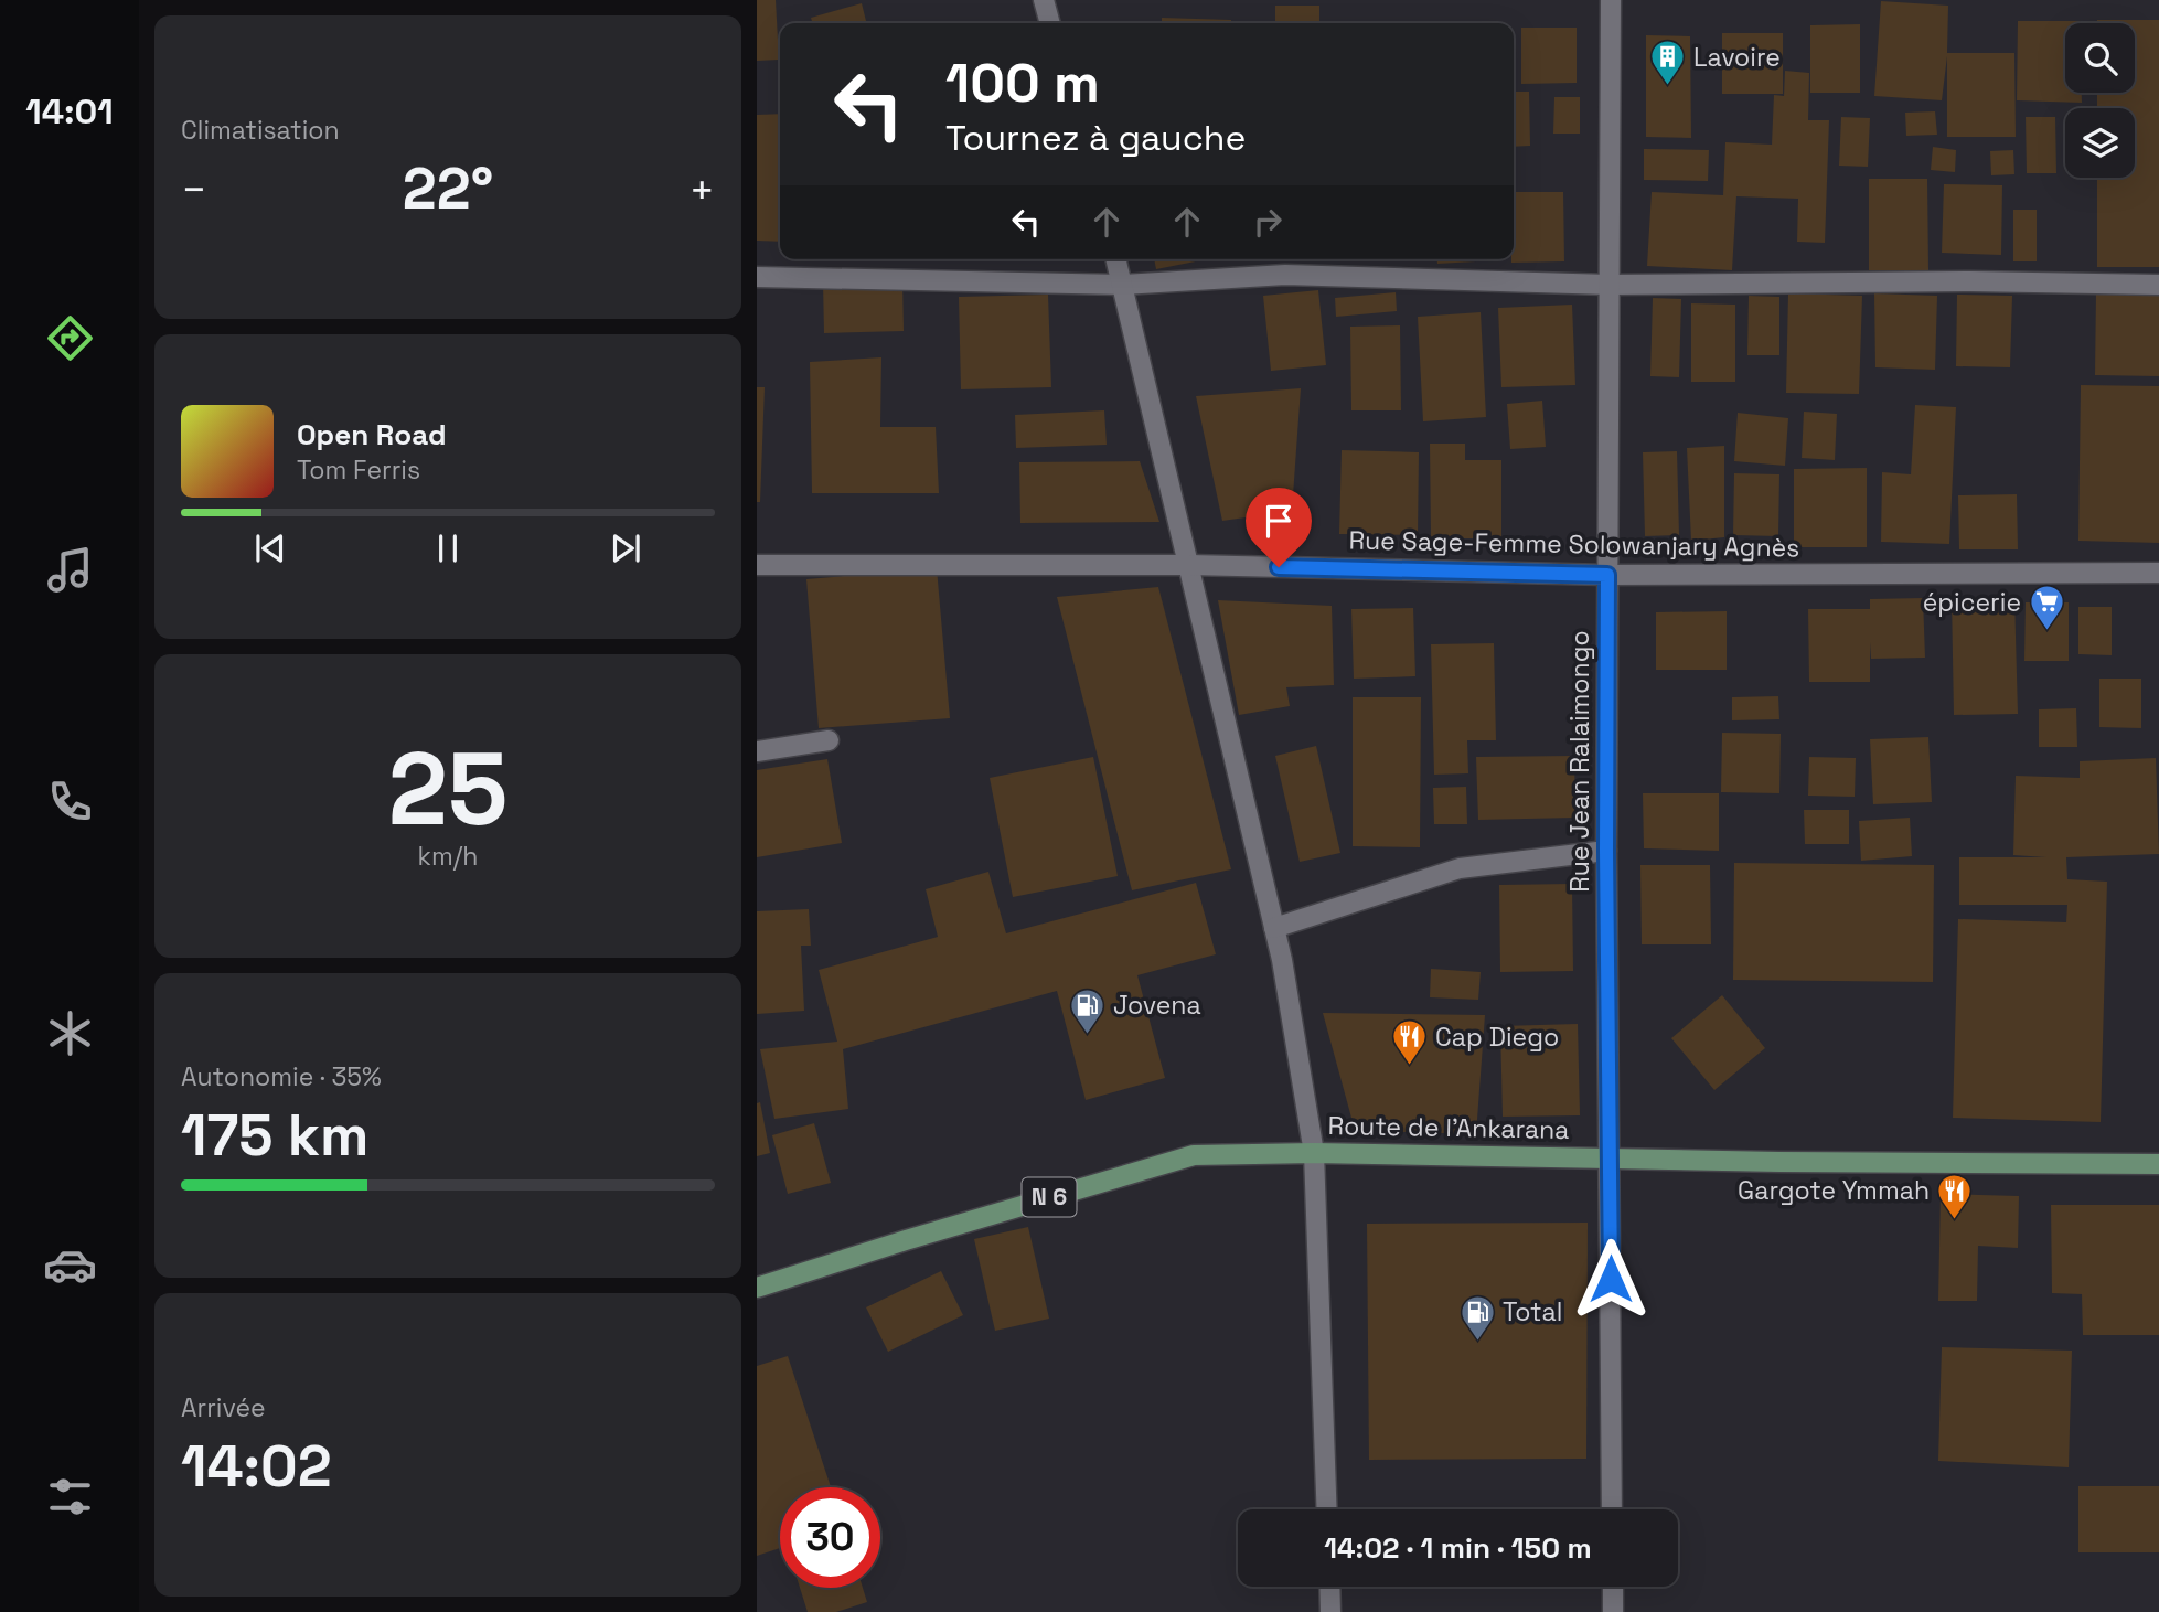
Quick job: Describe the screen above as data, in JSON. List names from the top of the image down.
{
  "streets": {
    "main road": ["Route de l'Ankarana", "N 6"],
    "street": ["Rue Sage-Femme Solowanjary Agnès", "Rue Jean Ralaimongo"]
  },
  "crossings": [
    ["Rue Sage-Femme Solowanjary Agnès", "Rue Jean Ralaimongo"],
    ["Rue Jean Ralaimongo", "Route de l'Ankarana"]
  ],
  "places": {
    "building": ["Lavoire"],
    "supermarket": ["épicerie"],
    "fuel station": ["Jovena", "Total"],
    "restaurant": ["Cap Diego", "Gargote Ymmah"]
  },
  "page": {
    "tabs": "14:01",
    "tile": [
      "Climatisation",
      ["25", "km/h"],
      ["Autonomie · 35%", "175 km"],
      ["Arrivée", "14:02"]
    ],
    "turn": ["100 m", "Tournez à gauche"],
    "heat": ["−", "22°", "+"],
    "song": ["Open Road", "Tom Ferris"],
    "limit": "30",
    "trip": "14:02 · 1 min · 150 m"
  }
}
